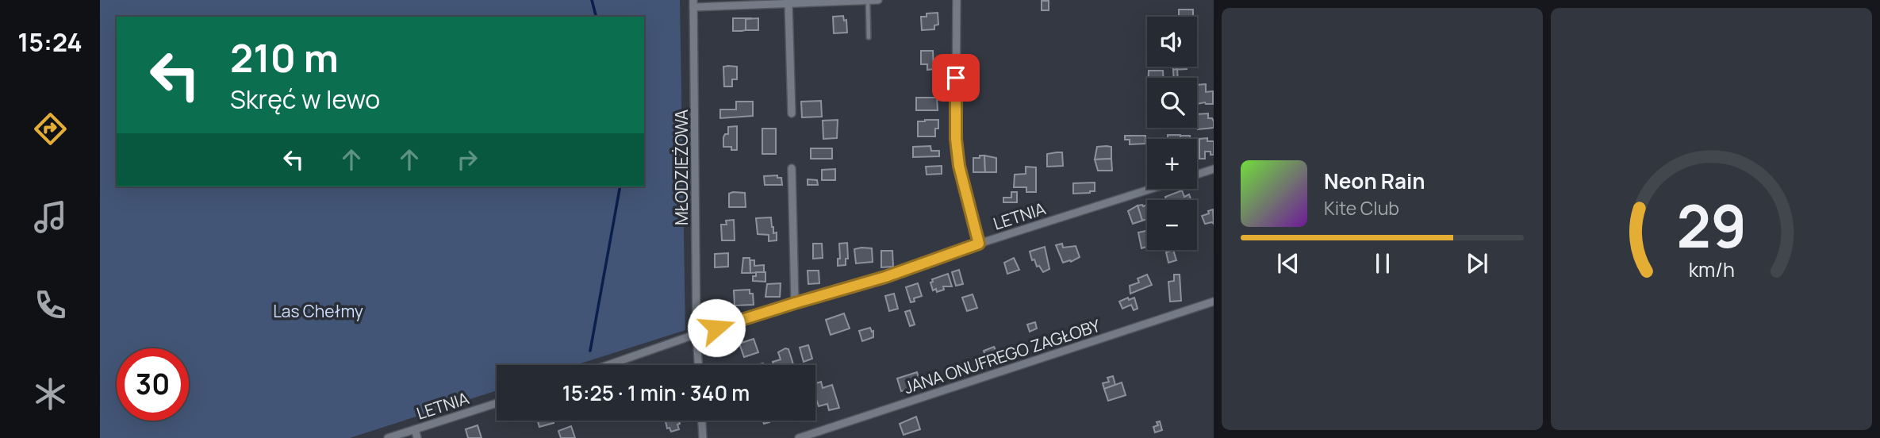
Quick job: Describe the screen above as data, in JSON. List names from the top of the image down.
{
  "streets": {
    "street": ["MŁODZIEŻOWA", "LETNIA", "JANA ONUFREGO ZAGŁOBY"]
  },
  "crossings": [
    ["MŁODZIEŻOWA", "LETNIA"]
  ],
  "parks": ["Las Chełmy"],
  "page": {
    "tabs": "15:24",
    "map_buttons": ["+", "−"],
    "turn": ["210 m", "Skręć w lewo"],
    "song": ["Neon Rain", "Kite Club"],
    "limit": "30",
    "trip": "15:25 · 1 min · 340 m",
    "gauge": ["29", "km/h"]
  }
}
